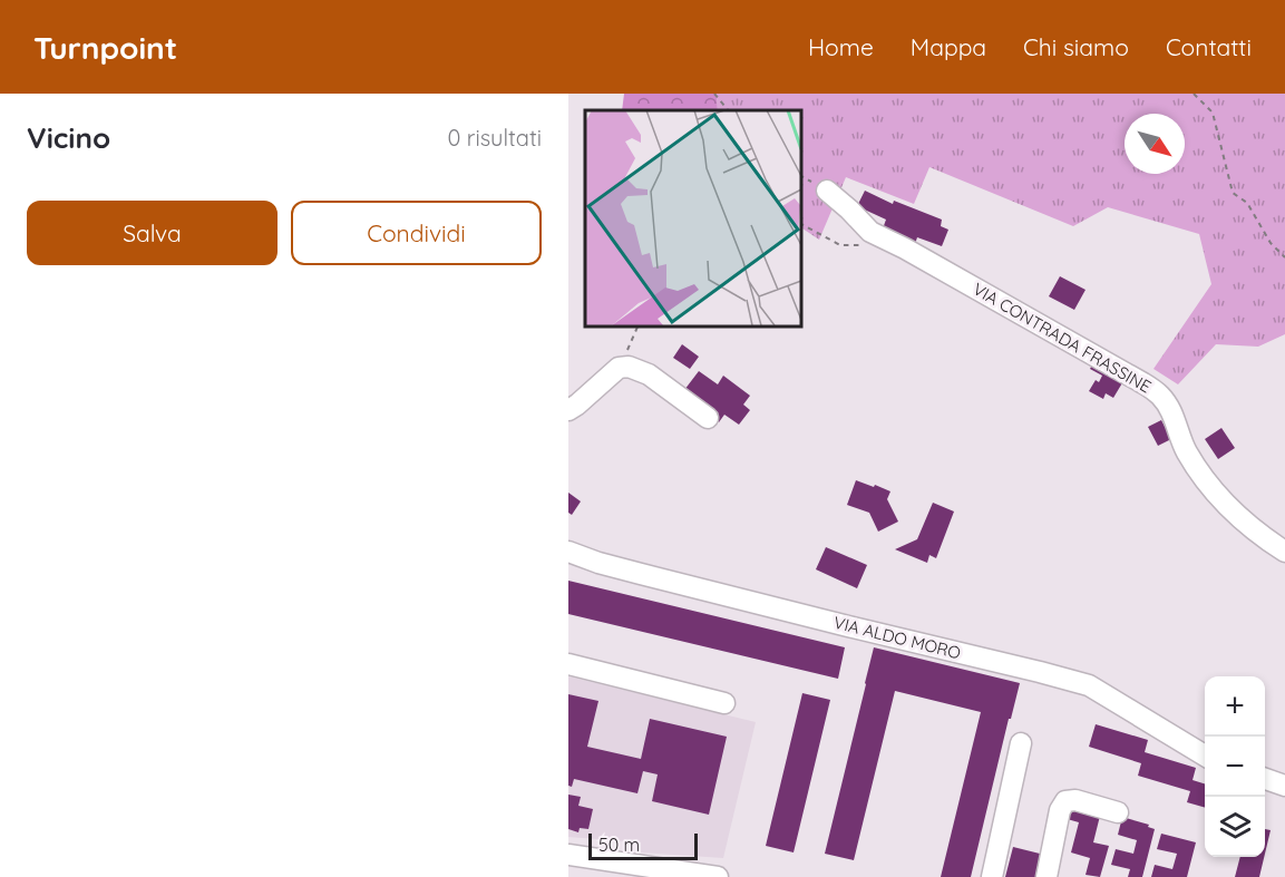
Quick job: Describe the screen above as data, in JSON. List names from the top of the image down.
{
  "streets": {
    "street": ["VIA CONTRADA FRASSINE", "VIA ALDO MORO"]
  },
  "scale_bar": "50 m",
  "north": "bottom right",
  "page": {
    "header": "Turnpoint",
    "nav": [
      "Home",
      "Mappa",
      "Chi siamo",
      "Contatti"
    ],
    "heading": ["Vicino", "0 risultati"],
    "buttons": ["Salva", "Condividi"],
    "map_buttons": ["+", "−"],
    "scale": "50 m"
  }
}
